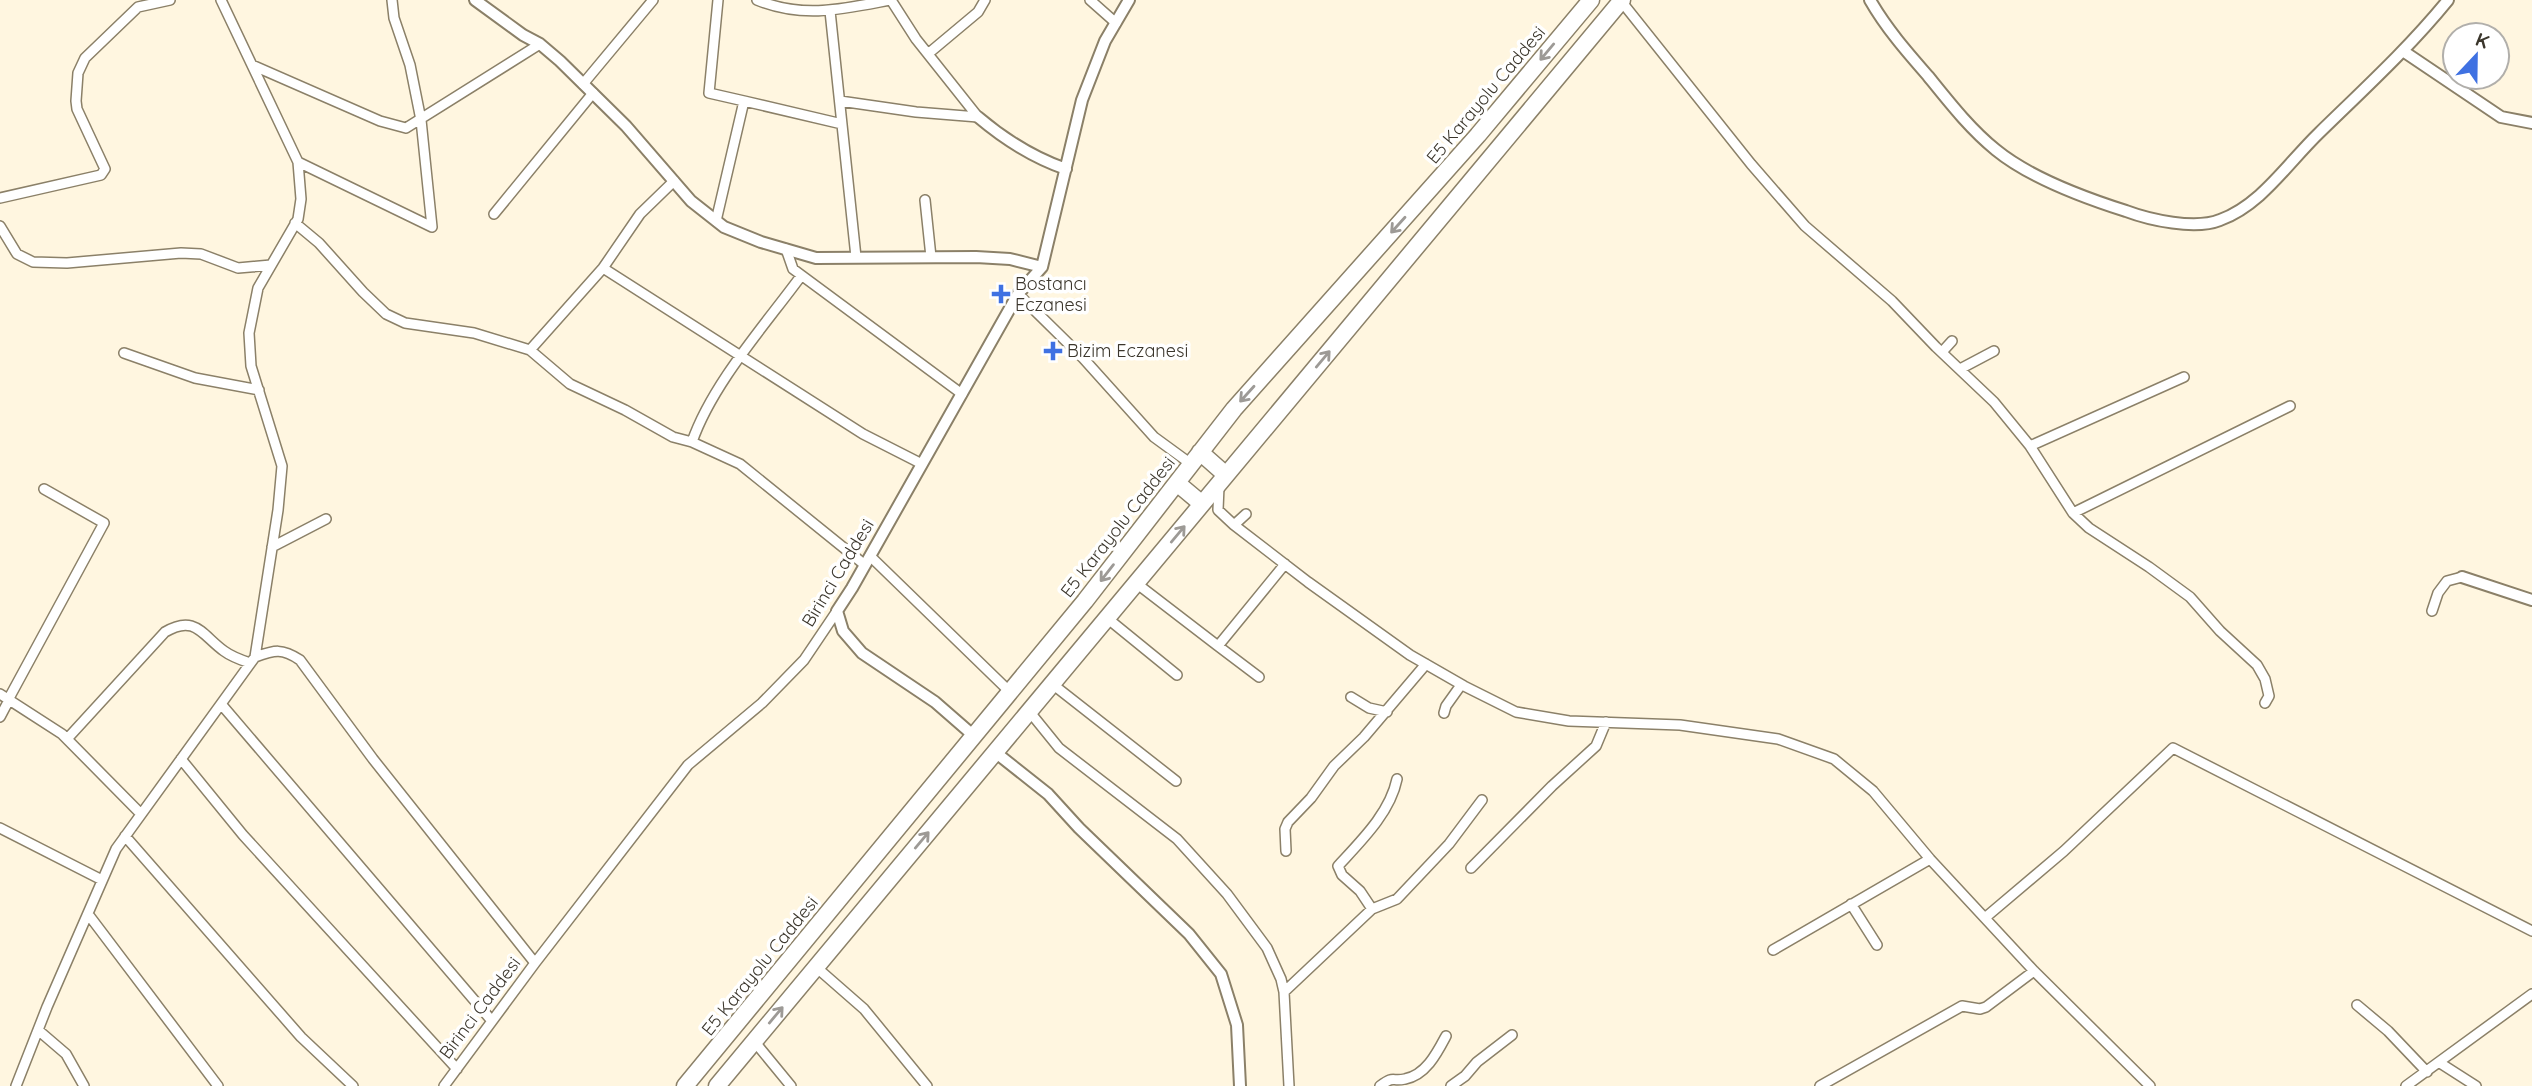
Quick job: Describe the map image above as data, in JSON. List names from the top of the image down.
{
  "streets": {
    "highway": ["E5 Karayolu Caddesi"],
    "street": ["Birinci Caddesi"]
  },
  "places": {
    "health": ["Bostancı Eczanesi", "Bizim Eczanesi"]
  },
  "north": "top"
}
